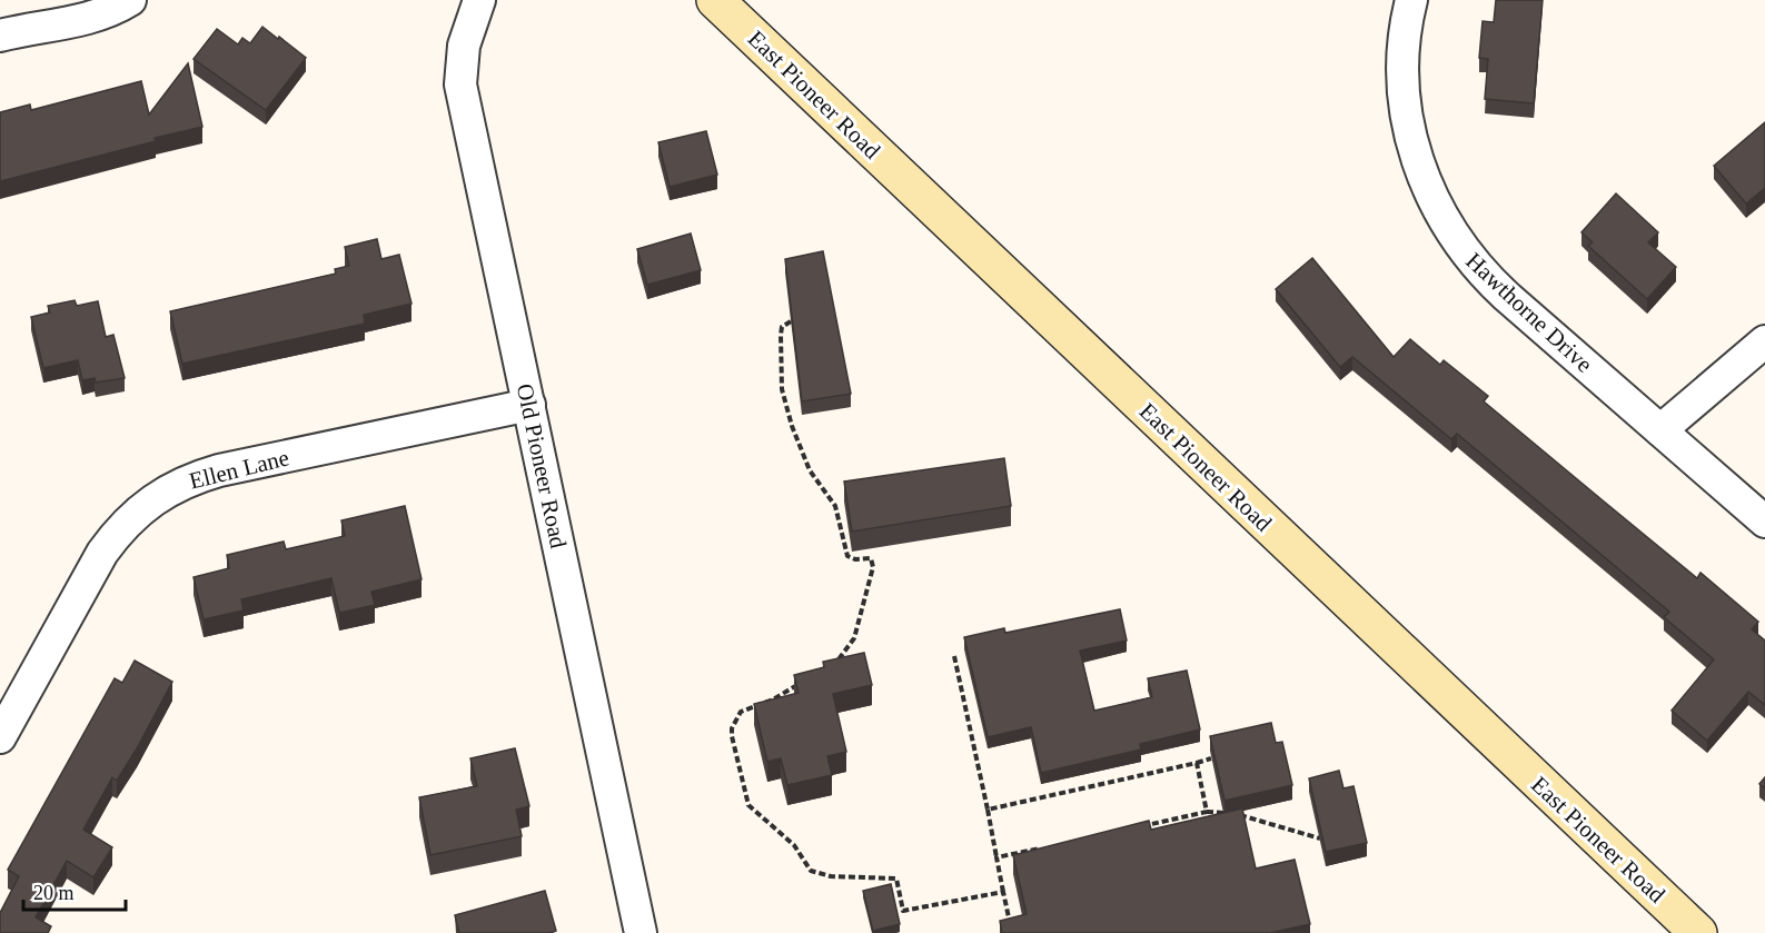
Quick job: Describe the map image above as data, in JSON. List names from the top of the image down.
{
  "streets": {
    "main road": ["East Pioneer Road"],
    "street": ["Hawthorne Drive", "Old Pioneer Road", "Ellen Lane"]
  },
  "crossings": [
    ["Old Pioneer Road", "Ellen Lane"]
  ],
  "scale_bar": "20 m"
}
